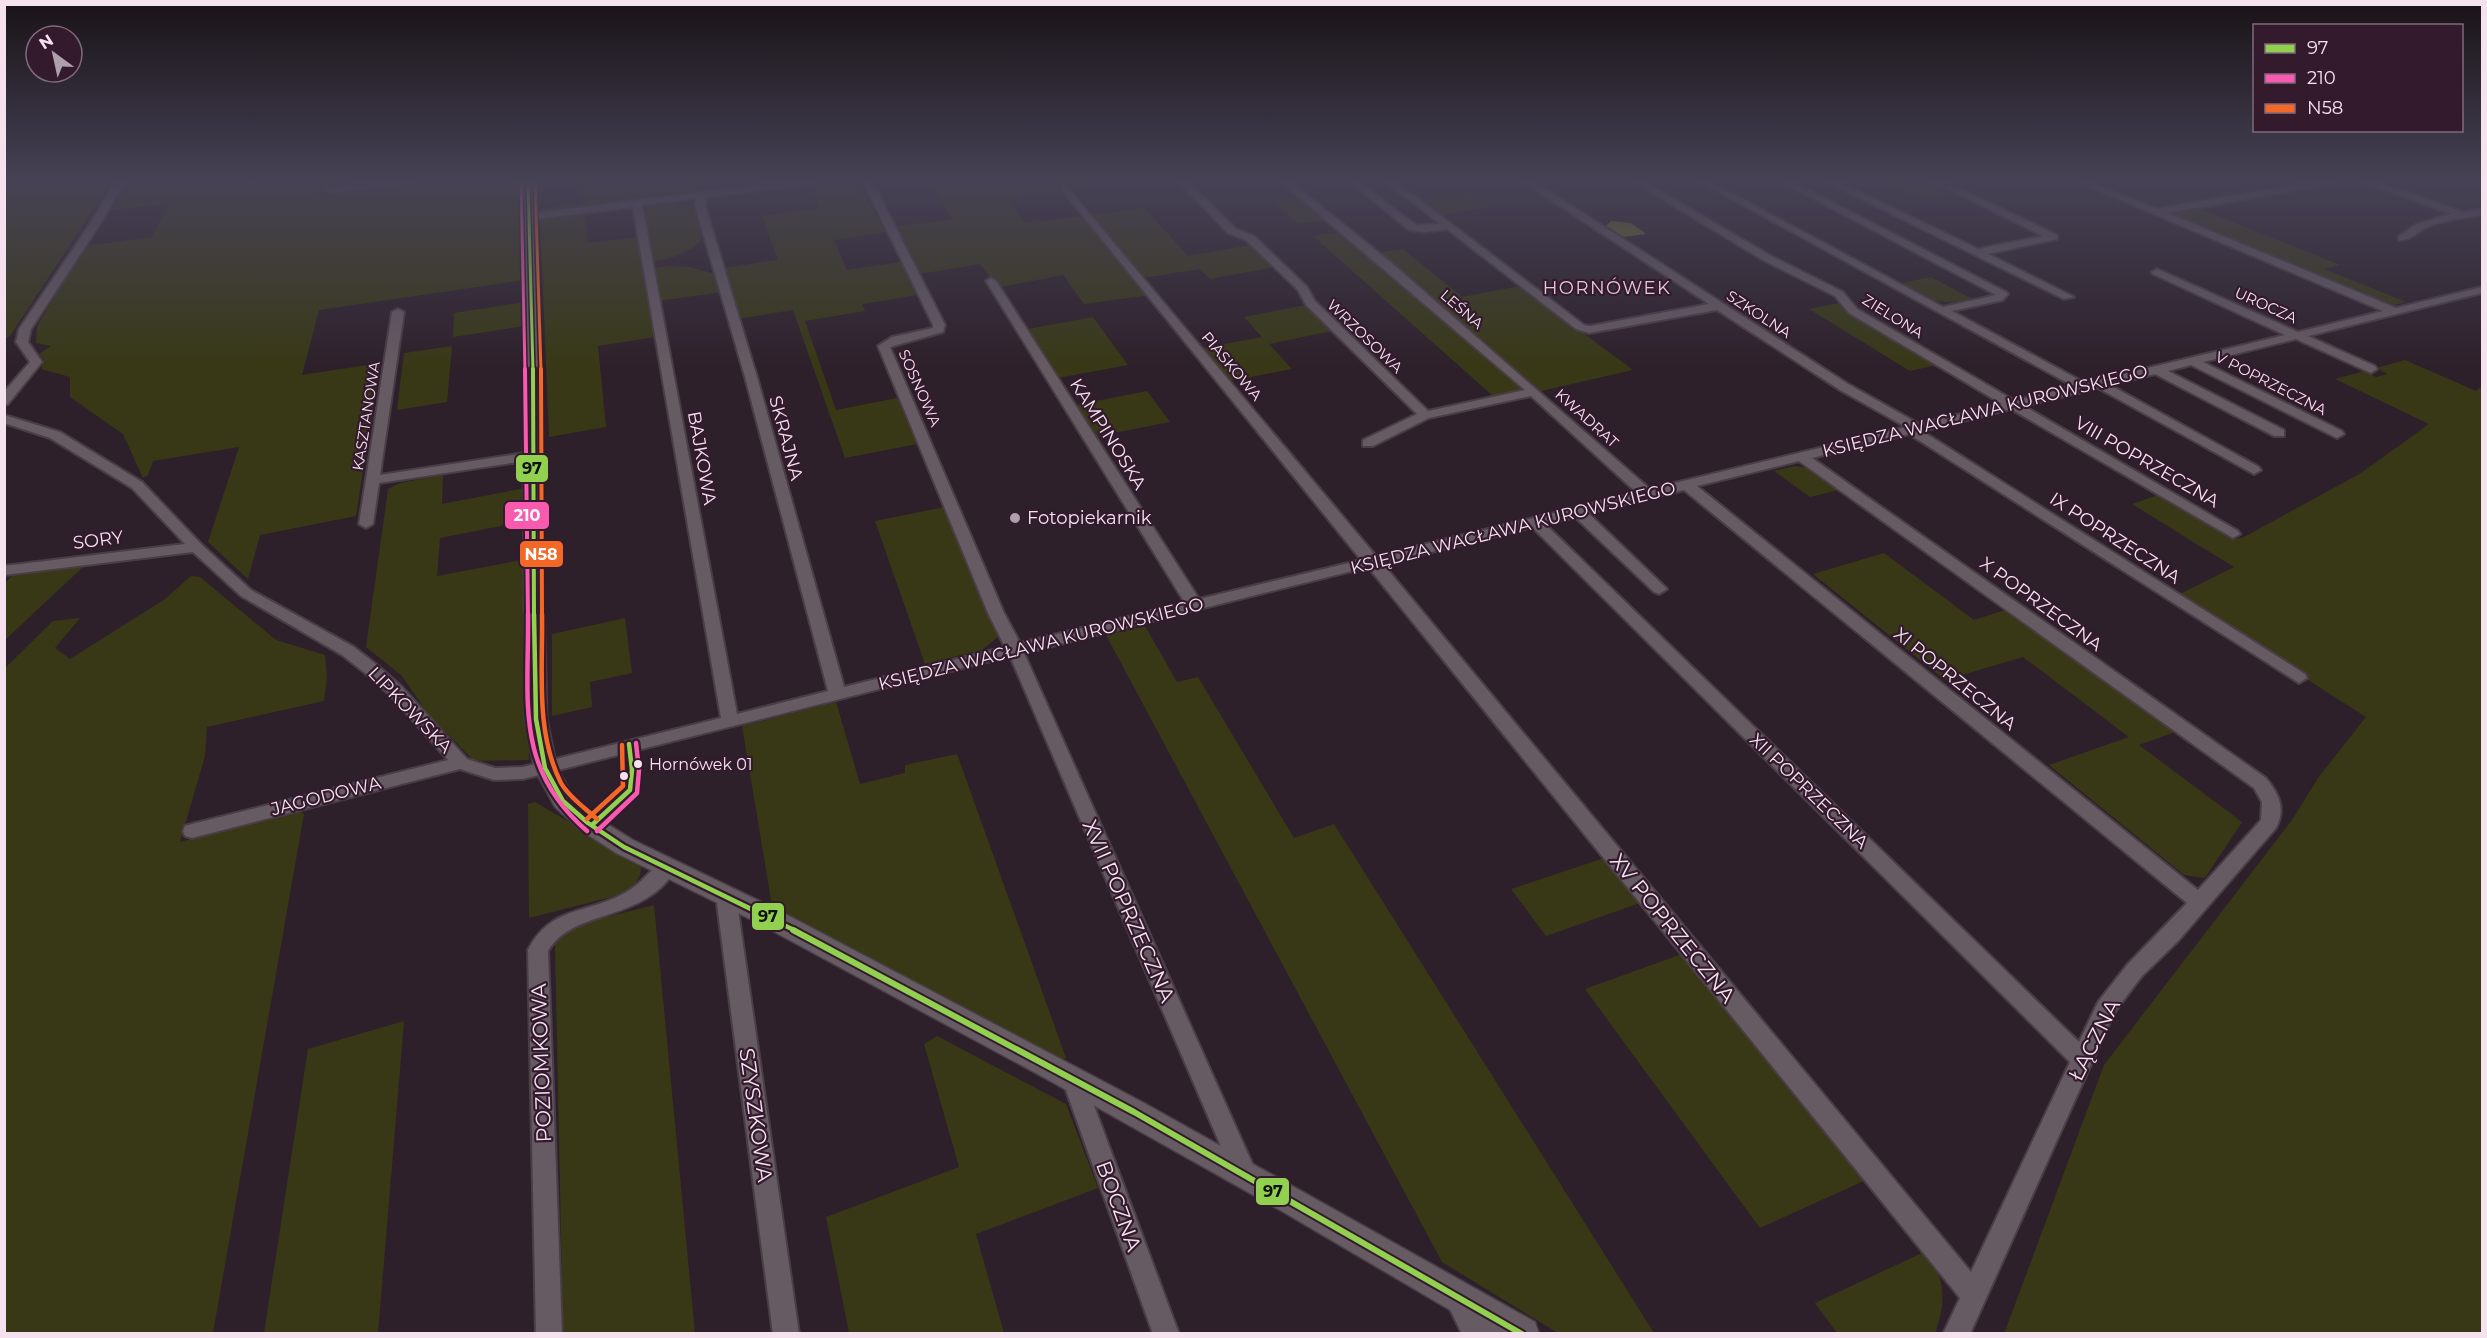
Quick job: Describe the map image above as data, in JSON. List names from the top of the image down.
{
  "streets": {
    "street": [
      "UROCZA",
      "LEŚNA",
      "SZKOLNA",
      "ZIELONA",
      "WRZOSOWA",
      "PIASKOWA",
      "V POPRZECZNA",
      "SOSNOWA",
      "KSIĘDZA WACŁAWA KUROWSKIEGO",
      "KASZTANOWA",
      "KWADRAT",
      "KAMPINOSKA",
      "SKRAJNA",
      "BAJKOWA",
      "VIII POPRZECZNA",
      "IX POPRZECZNA",
      "SORY",
      "X POPRZECZNA",
      "XI POPRZECZNA",
      "LIPKOWSKA",
      "XII POPRZECZNA",
      "JAGODOWA",
      "XVII POPRZECZNA",
      "XV POPRZECZNA",
      "ŁĄCZNA",
      "POZIOMKOWA",
      "SZYSZKOWA",
      "BOCZNA"
    ]
  },
  "crossings": [
    ["UROCZA", "KSIĘDZA WACŁAWA KUROWSKIEGO"],
    ["LEŚNA", "KWADRAT"],
    ["SZKOLNA", "KSIĘDZA WACŁAWA KUROWSKIEGO"],
    ["SZKOLNA", "IX POPRZECZNA"],
    ["ZIELONA", "KSIĘDZA WACŁAWA KUROWSKIEGO"],
    ["ZIELONA", "VIII POPRZECZNA"],
    ["WRZOSOWA", "KWADRAT"],
    ["PIASKOWA", "KSIĘDZA WACŁAWA KUROWSKIEGO"],
    ["PIASKOWA", "XV POPRZECZNA"],
    ["V POPRZECZNA", "KSIĘDZA WACŁAWA KUROWSKIEGO"],
    ["SOSNOWA", "KSIĘDZA WACŁAWA KUROWSKIEGO"],
    ["SOSNOWA", "XVII POPRZECZNA"],
    ["KSIĘDZA WACŁAWA KUROWSKIEGO", "KWADRAT"],
    ["KSIĘDZA WACŁAWA KUROWSKIEGO", "KAMPINOSKA"],
    ["KSIĘDZA WACŁAWA KUROWSKIEGO", "SKRAJNA"],
    ["KSIĘDZA WACŁAWA KUROWSKIEGO", "BAJKOWA"],
    ["KSIĘDZA WACŁAWA KUROWSKIEGO", "VIII POPRZECZNA"],
    ["KSIĘDZA WACŁAWA KUROWSKIEGO", "IX POPRZECZNA"],
    ["KSIĘDZA WACŁAWA KUROWSKIEGO", "X POPRZECZNA"],
    ["KSIĘDZA WACŁAWA KUROWSKIEGO", "XI POPRZECZNA"],
    ["KSIĘDZA WACŁAWA KUROWSKIEGO", "LIPKOWSKA"],
    ["KSIĘDZA WACŁAWA KUROWSKIEGO", "XII POPRZECZNA"],
    ["KSIĘDZA WACŁAWA KUROWSKIEGO", "XVII POPRZECZNA"],
    ["KSIĘDZA WACŁAWA KUROWSKIEGO", "XV POPRZECZNA"],
    ["SORY", "LIPKOWSKA"],
    ["X POPRZECZNA", "ŁĄCZNA"],
    ["XI POPRZECZNA", "ŁĄCZNA"],
    ["LIPKOWSKA", "JAGODOWA"],
    ["XII POPRZECZNA", "ŁĄCZNA"],
    ["XV POPRZECZNA", "ŁĄCZNA"]
  ],
  "districts": ["HORNÓWEK"],
  "places": ["Fotopiekarnik", "Hornówek 01"],
  "lines": ["transit line 97", "transit line 210", "transit line N58"],
  "legend": ["97", "210", "N58"],
  "north": "top left"
}
